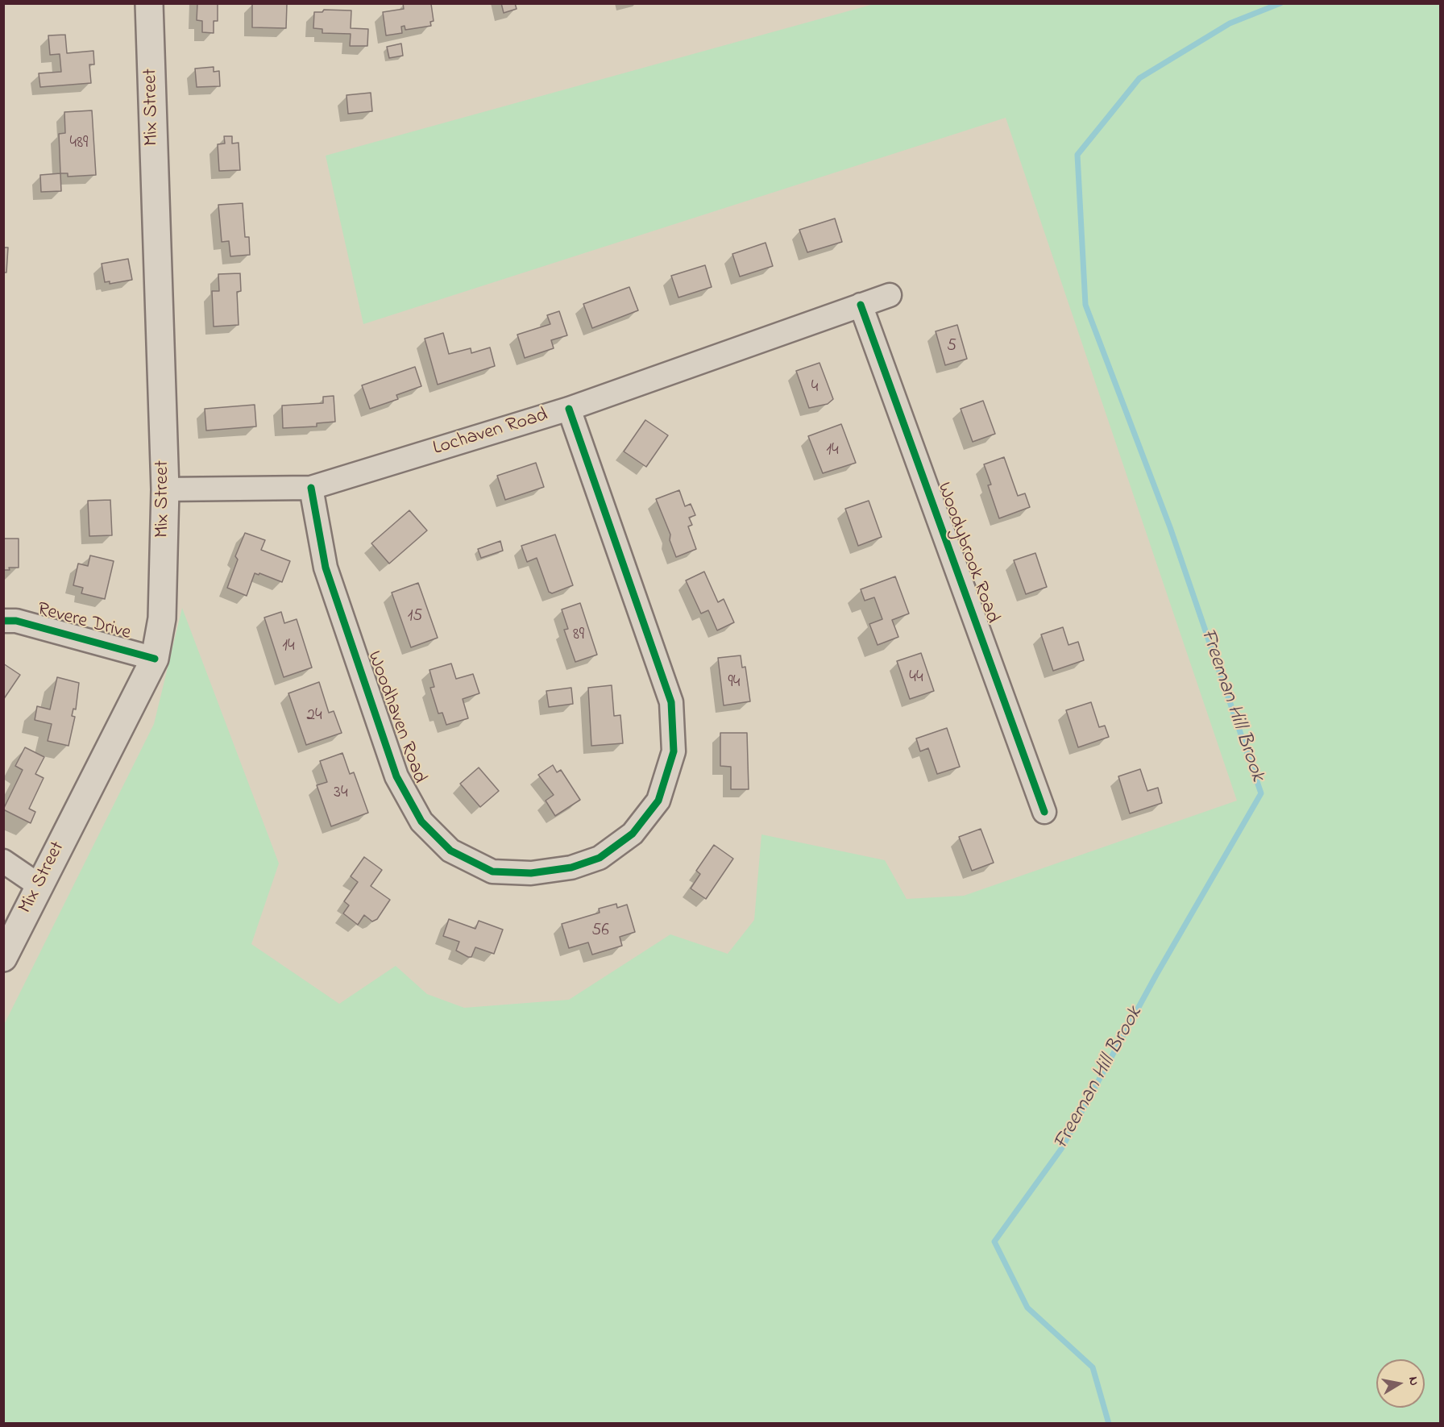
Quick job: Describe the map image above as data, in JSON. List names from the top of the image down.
{
  "streets": {
    "main road": ["Mix Street"],
    "street": [
      "Lochaven Road",
      "Woodybrook Road",
      "Revere Drive",
      "Woodhaven Road"
    ]
  },
  "crossings": [
    ["Mix Street", "Lochaven Road"],
    ["Mix Street", "Revere Drive"],
    ["Lochaven Road", "Woodybrook Road"],
    ["Lochaven Road", "Woodhaven Road"]
  ],
  "water": ["Freeman Hill Brook"],
  "house_numbers": [
    "489",
    "5",
    "4",
    "14",
    "15",
    "89",
    "14",
    "44",
    "94",
    "24",
    "34",
    "56"
  ],
  "north": "right"
}
